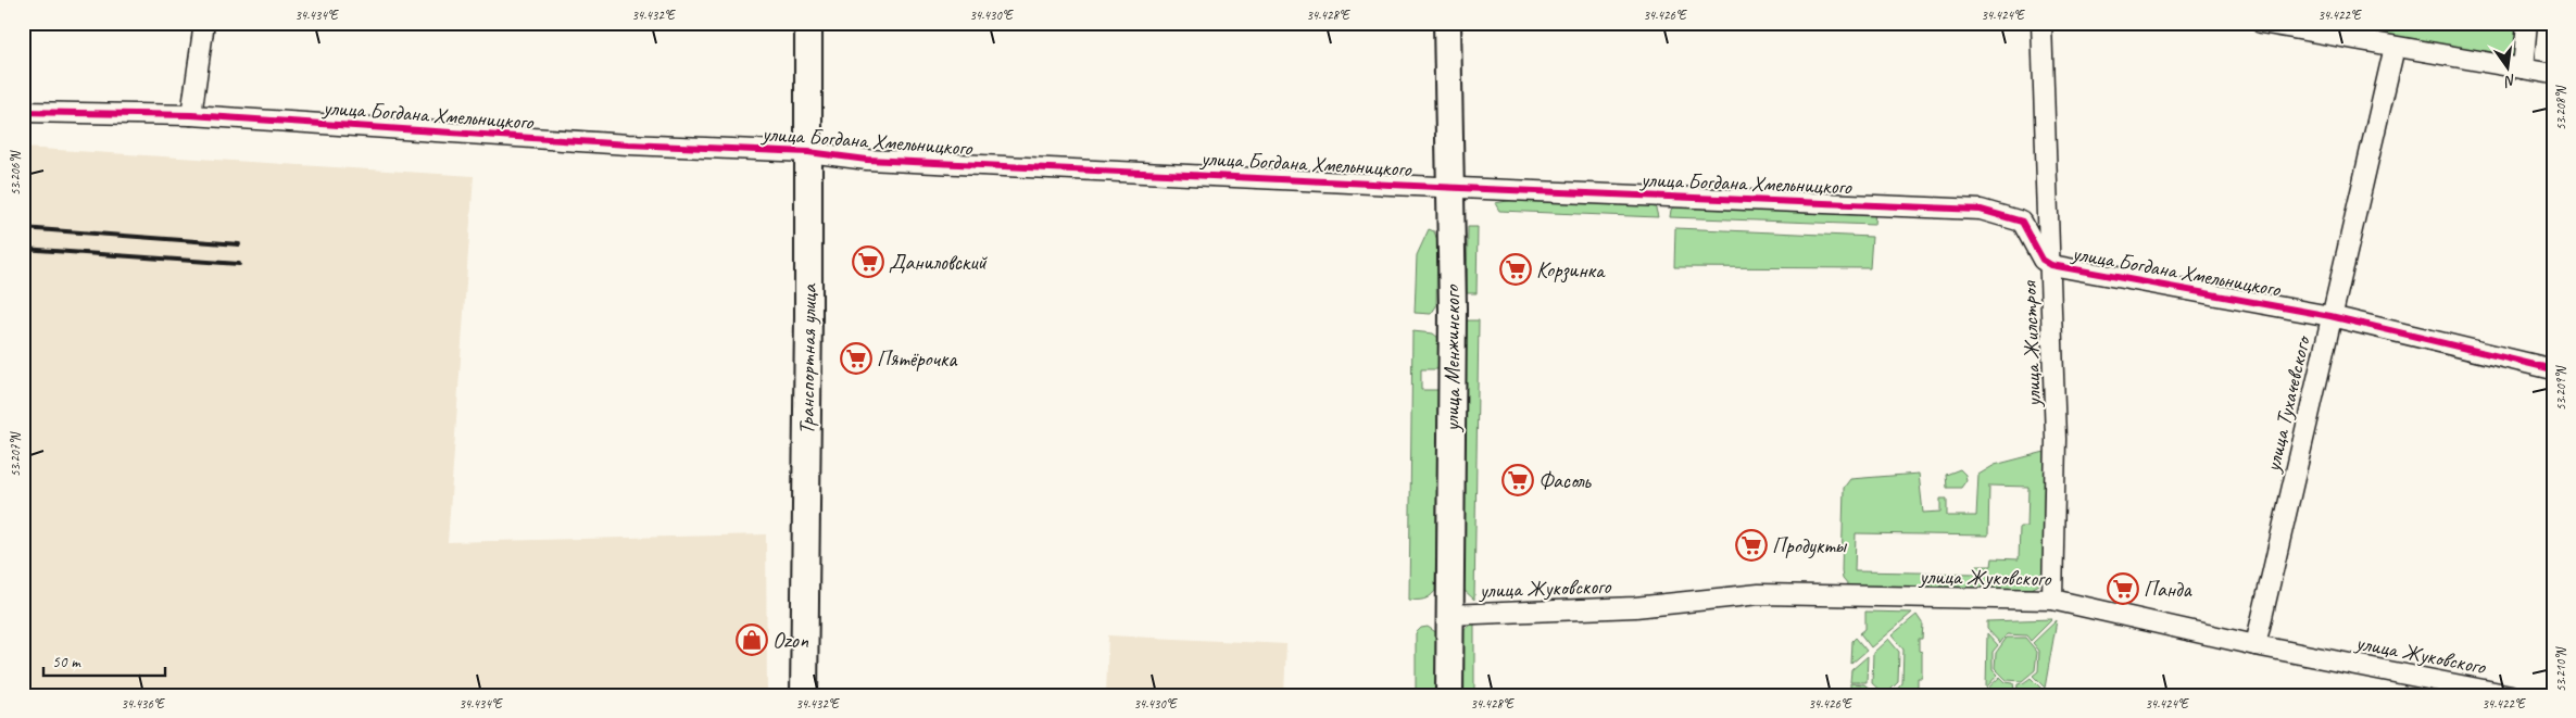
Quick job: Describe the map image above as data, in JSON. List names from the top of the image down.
{
  "streets": {
    "street": [
      "улица Богдана Хмельницкого",
      "улица Жилстроя",
      "улица Менжинского",
      "Транспортная улица",
      "улица Тухачевского",
      "улица Жуковского"
    ]
  },
  "crossings": [
    ["улица Богдана Хмельницкого", "улица Жилстроя"],
    ["улица Богдана Хмельницкого", "улица Менжинского"],
    ["улица Богдана Хмельницкого", "Транспортная улица"],
    ["улица Богдана Хмельницкого", "улица Тухачевского"],
    ["улица Жилстроя", "улица Жуковского"],
    ["улица Менжинского", "улица Жуковского"],
    ["улица Тухачевского", "улица Жуковского"]
  ],
  "places": {
    "supermarket": [
      "Даниловский",
      "Корзинка",
      "Пятёрочка",
      "Фасоль",
      "Продукты",
      "Панда"
    ],
    "shop": ["Ozon"]
  },
  "scale_bar": "50 m",
  "north": "bottom",
  "coordinates": [
    "34.434°E",
    "34.432°E",
    "34.430°E",
    "34.428°E",
    "34.426°E",
    "34.424°E",
    "34.422°E",
    "53.208°N",
    "53.206°N",
    "53.209°N",
    "53.207°N",
    "53.210°N",
    "34.436°E"
  ]
}
